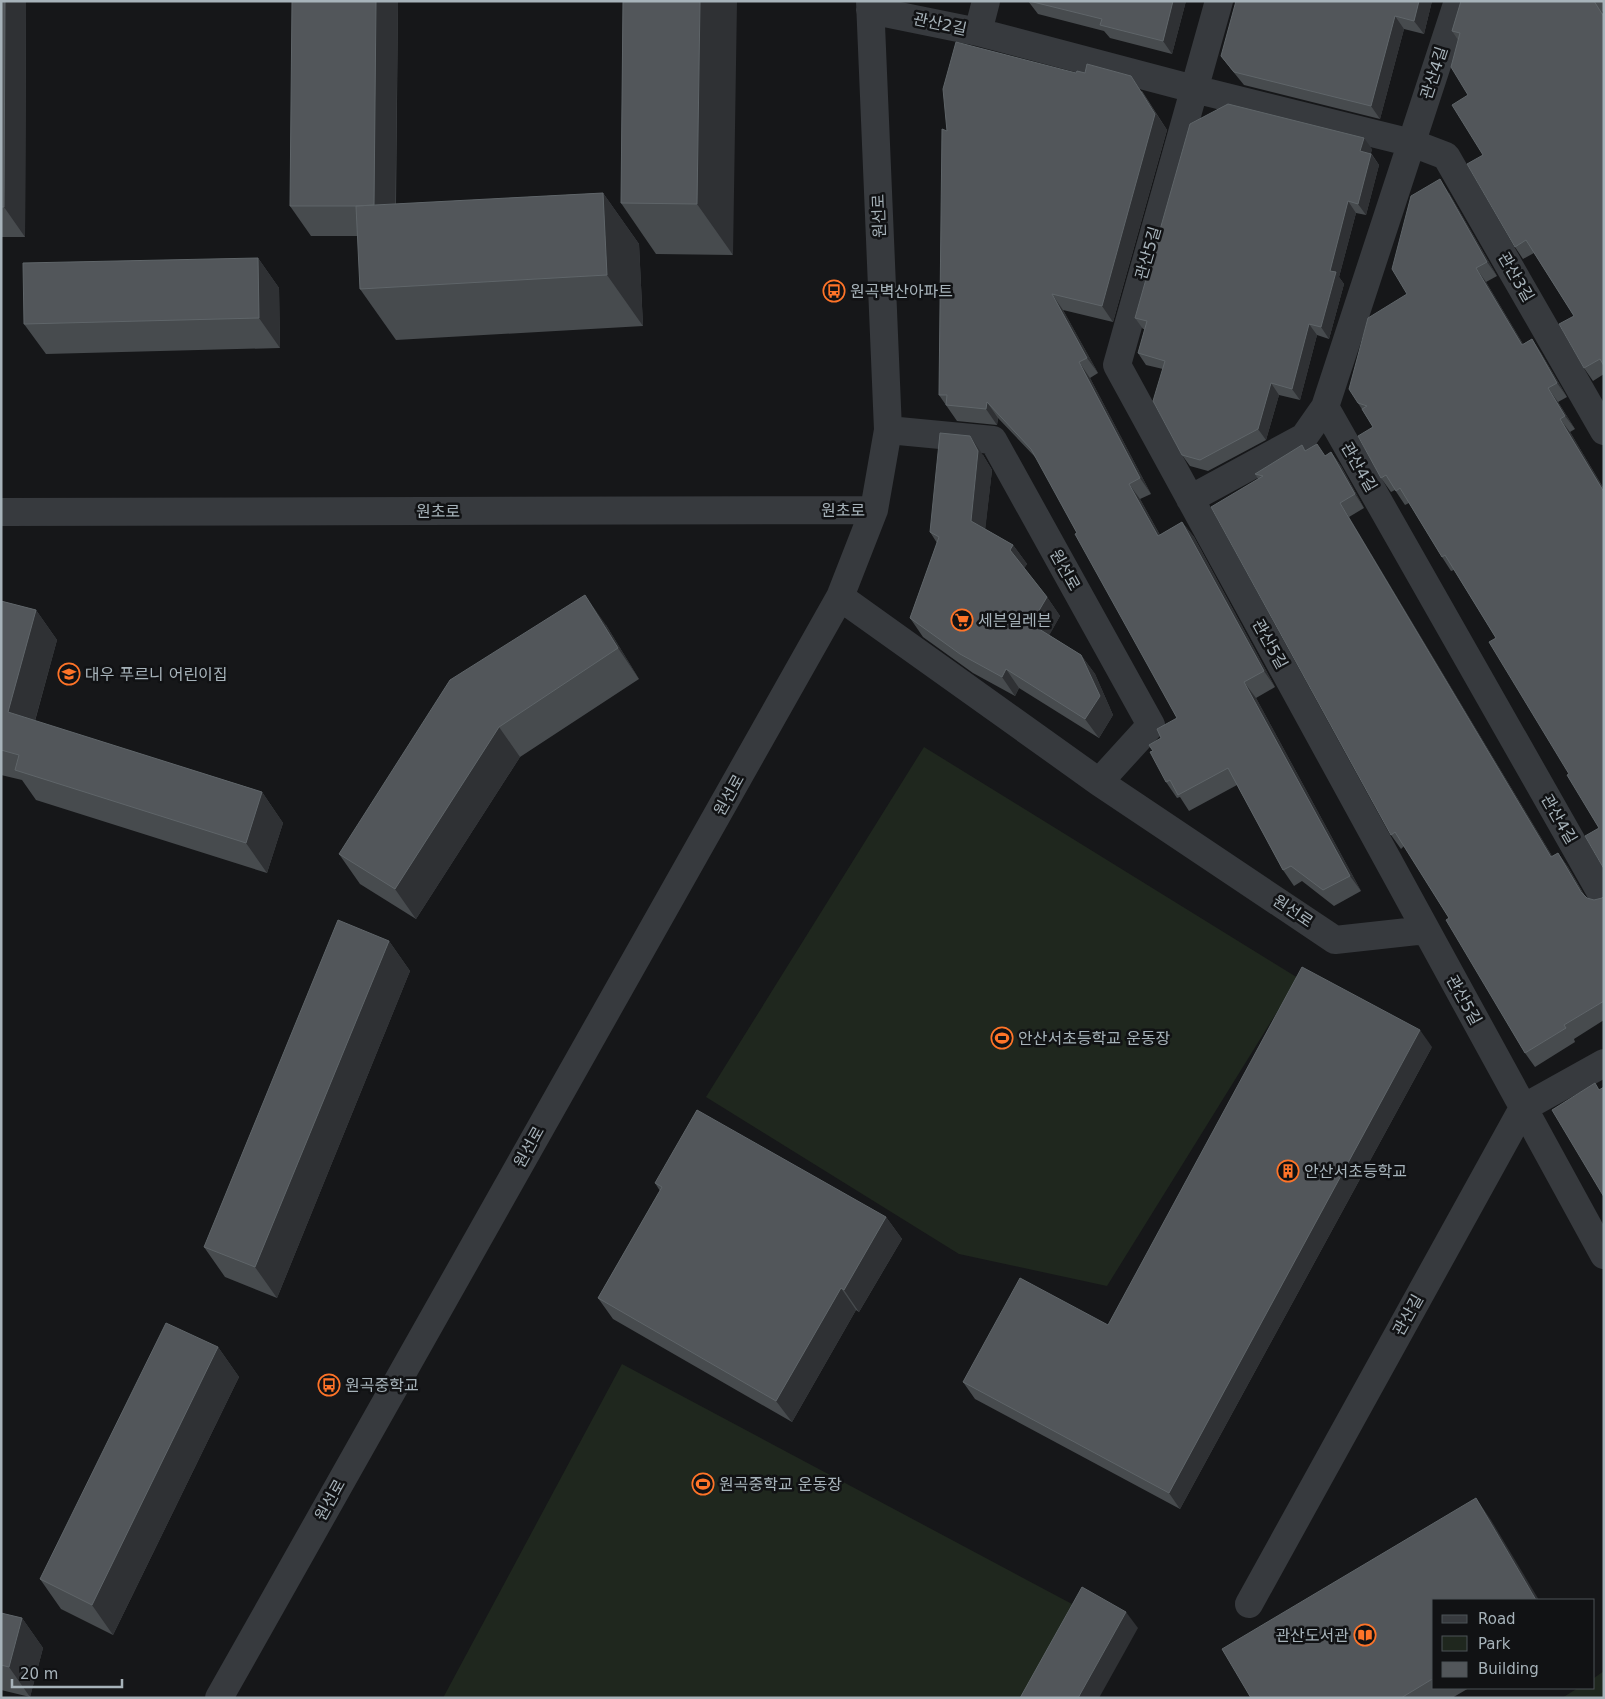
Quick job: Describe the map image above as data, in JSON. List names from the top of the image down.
{
  "streets": {
    "street": [
      "관산2길",
      "관산4길",
      "원선로",
      "관산5길",
      "관산3길",
      "원초로",
      "관산길"
    ]
  },
  "crossings": [
    ["관산2길", "원선로"],
    ["관산2길", "관산3길"],
    ["관산4길", "관산3길"],
    ["원선로", "관산5길"],
    ["원선로", "원초로"],
    ["관산5길", "관산3길"],
    ["관산5길", "관산길"]
  ],
  "places": {
    "bus stop": ["원곡벽산아파트", "원곡중학교"],
    "supermarket": ["세븐일레븐"],
    "school or university": ["대우 푸르니 어린이집"],
    "sports": ["안산서초등학교 운동장", "원곡중학교 운동장"],
    "building": ["안산서초등학교"],
    "library": ["관산도서관"]
  },
  "legend": ["Road", "Park", "Building"],
  "scale_bar": "20 m"
}
